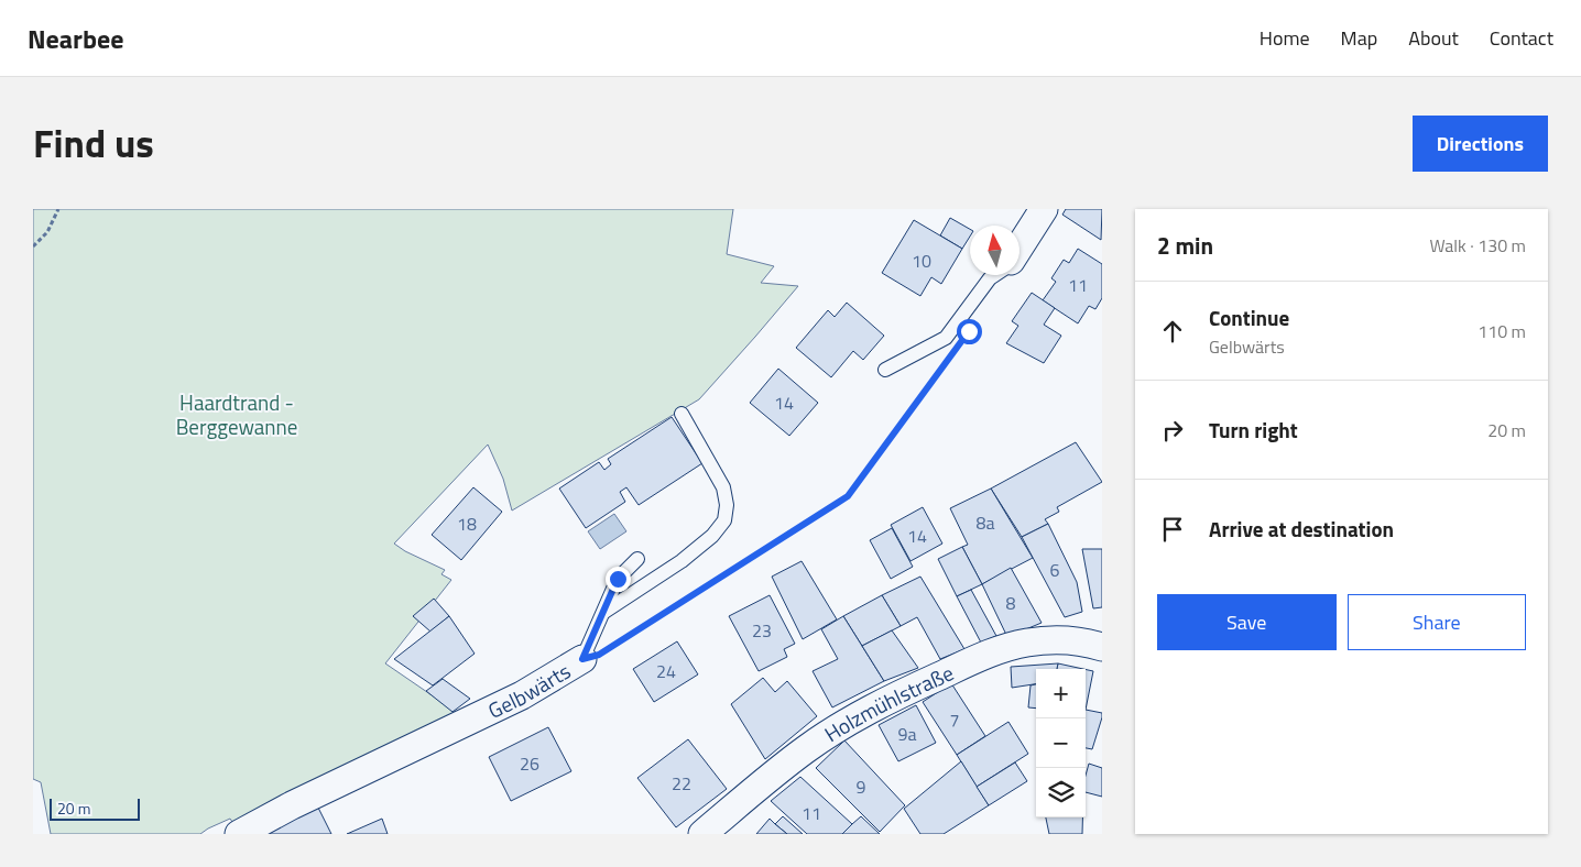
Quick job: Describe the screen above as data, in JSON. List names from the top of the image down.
{
  "streets": {
    "street": ["Gelbwärts", "Holzmühlstraße"]
  },
  "parks": ["Haardtrand - Berggewanne"],
  "house_numbers": [
    "10",
    "11",
    "14",
    "8a",
    "18",
    "14",
    "6",
    "8",
    "23",
    "24",
    "7",
    "9a",
    "26",
    "22",
    "9",
    "11"
  ],
  "scale_bar": "20 m",
  "north": "top",
  "page": {
    "header": "Nearbee",
    "nav": [
      "Home",
      "Map",
      "About",
      "Contact"
    ],
    "title": "Find us",
    "buttons": [
      "Directions",
      ["Save", "Share"]
    ],
    "heading": ["2 min", "Walk · 130 m"],
    "list": [
      ["Continue", "Gelbwärts", "110 m"],
      ["Turn right", "20 m"],
      "Arrive at destination"
    ],
    "map_buttons": ["+", "−"],
    "scale": "20 m"
  }
}
